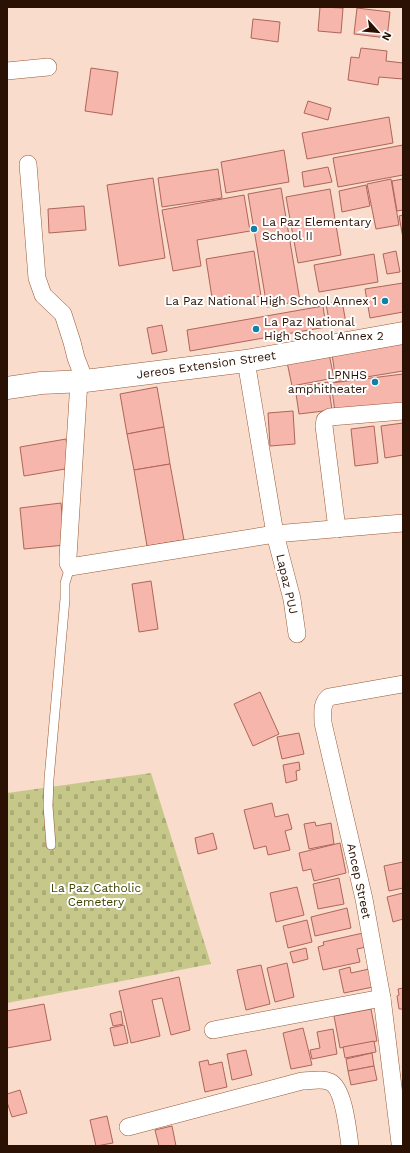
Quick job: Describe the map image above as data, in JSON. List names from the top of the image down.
{
  "streets": {
    "street": ["Jereos Extension Street", "Lapaz PUJ", "Ancep Street"]
  },
  "crossings": [
    ["Jereos Extension Street", "Lapaz PUJ"]
  ],
  "parks": ["La Paz Catholic Cemetery"],
  "places": [
    "La Paz Elementary School II",
    "La Paz National High School Annex 1",
    "La Paz National High School Annex 2",
    "LPNHS amphitheater"
  ],
  "north": "bottom right"
}
